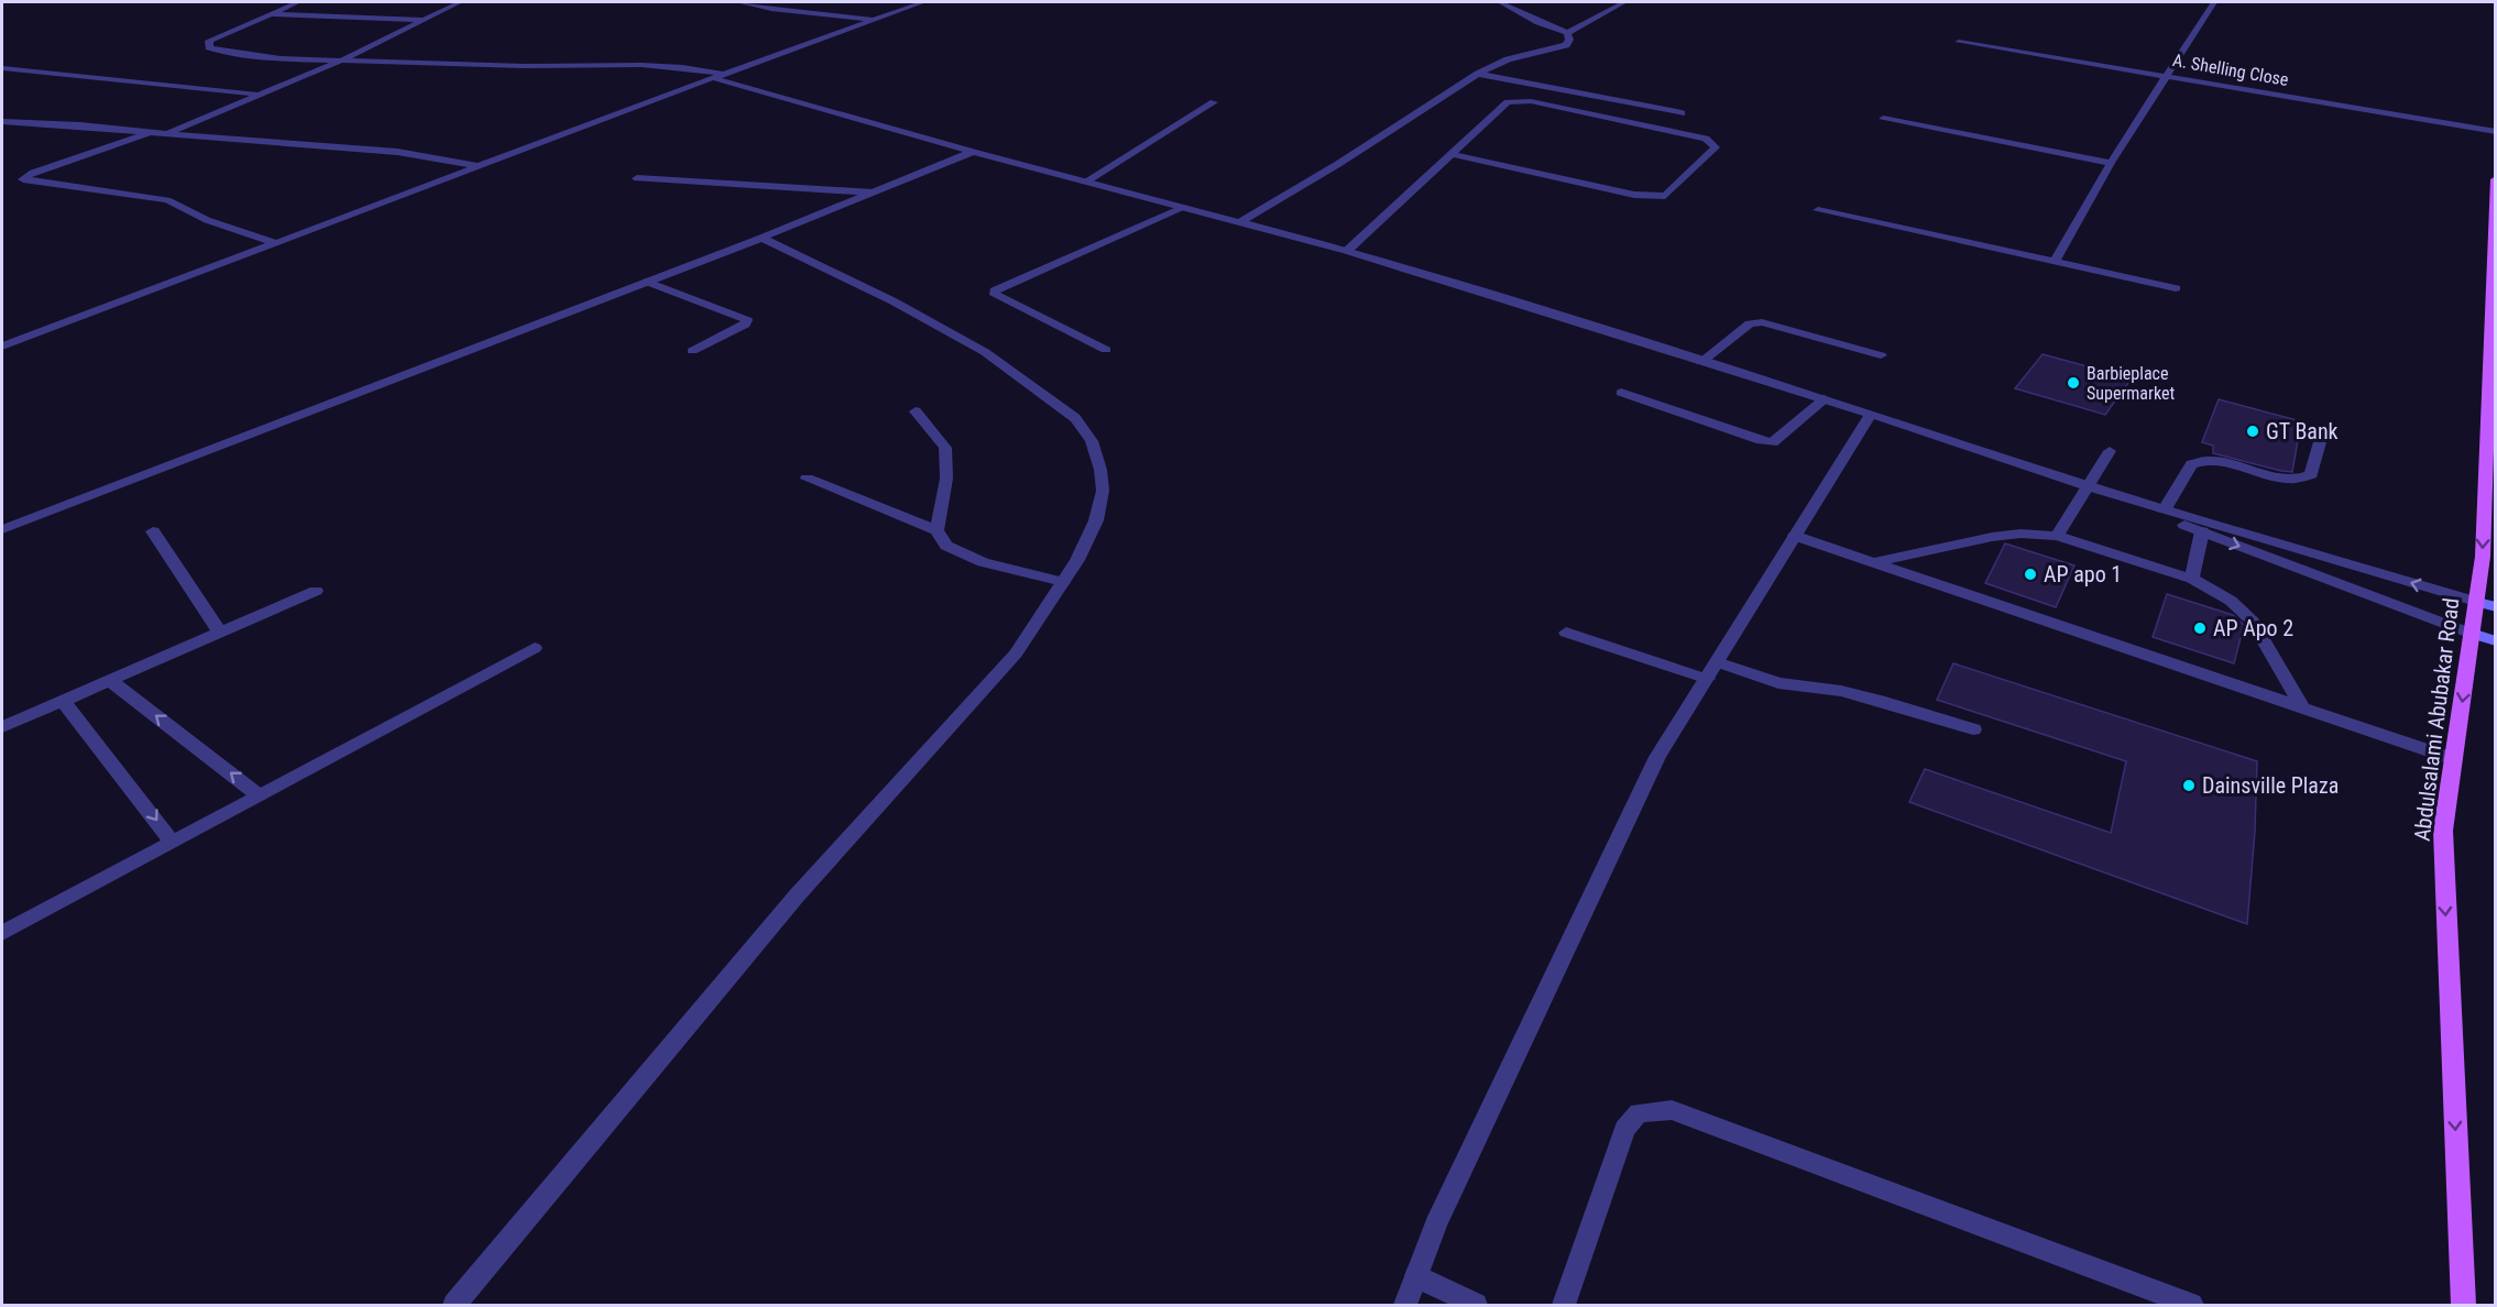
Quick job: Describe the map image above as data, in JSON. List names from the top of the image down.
{
  "streets": {
    "main road": ["Abdulsalami Abubakar Road"],
    "street": ["A. Shelling Close"]
  },
  "one_way": ["Abdulsalami Abubakar Road"],
  "places": [
    "Barbieplace Supermarket",
    "GT Bank",
    "AP apo 1",
    "AP Apo 2",
    "Dainsville Plaza"
  ]
}
